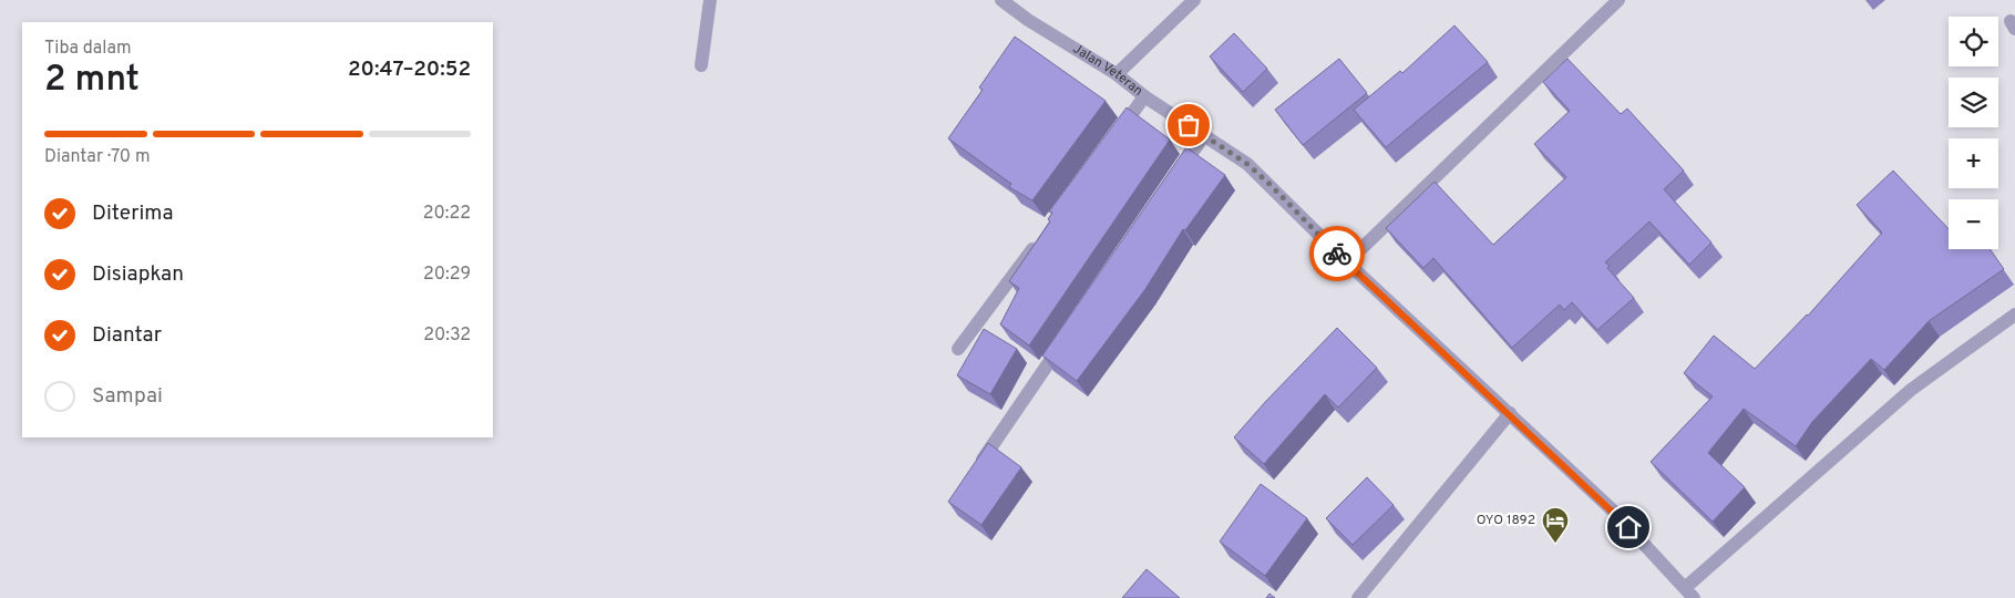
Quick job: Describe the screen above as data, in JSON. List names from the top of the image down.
{
  "streets": {
    "street": ["Jalan Veteran"]
  },
  "places": {
    "hotel": ["OYO 1892"]
  },
  "page": {
    "map_buttons": ["+", "−"],
    "heading": ["2 mnt", "Tiba dalam", "20:47–20:52"],
    "bar": "Diantar · 70 m",
    "list": [
      ["Diterima", "20:22"],
      ["Disiapkan", "20:29"],
      ["Diantar", "20:32"],
      "Sampai"
    ]
  }
}
